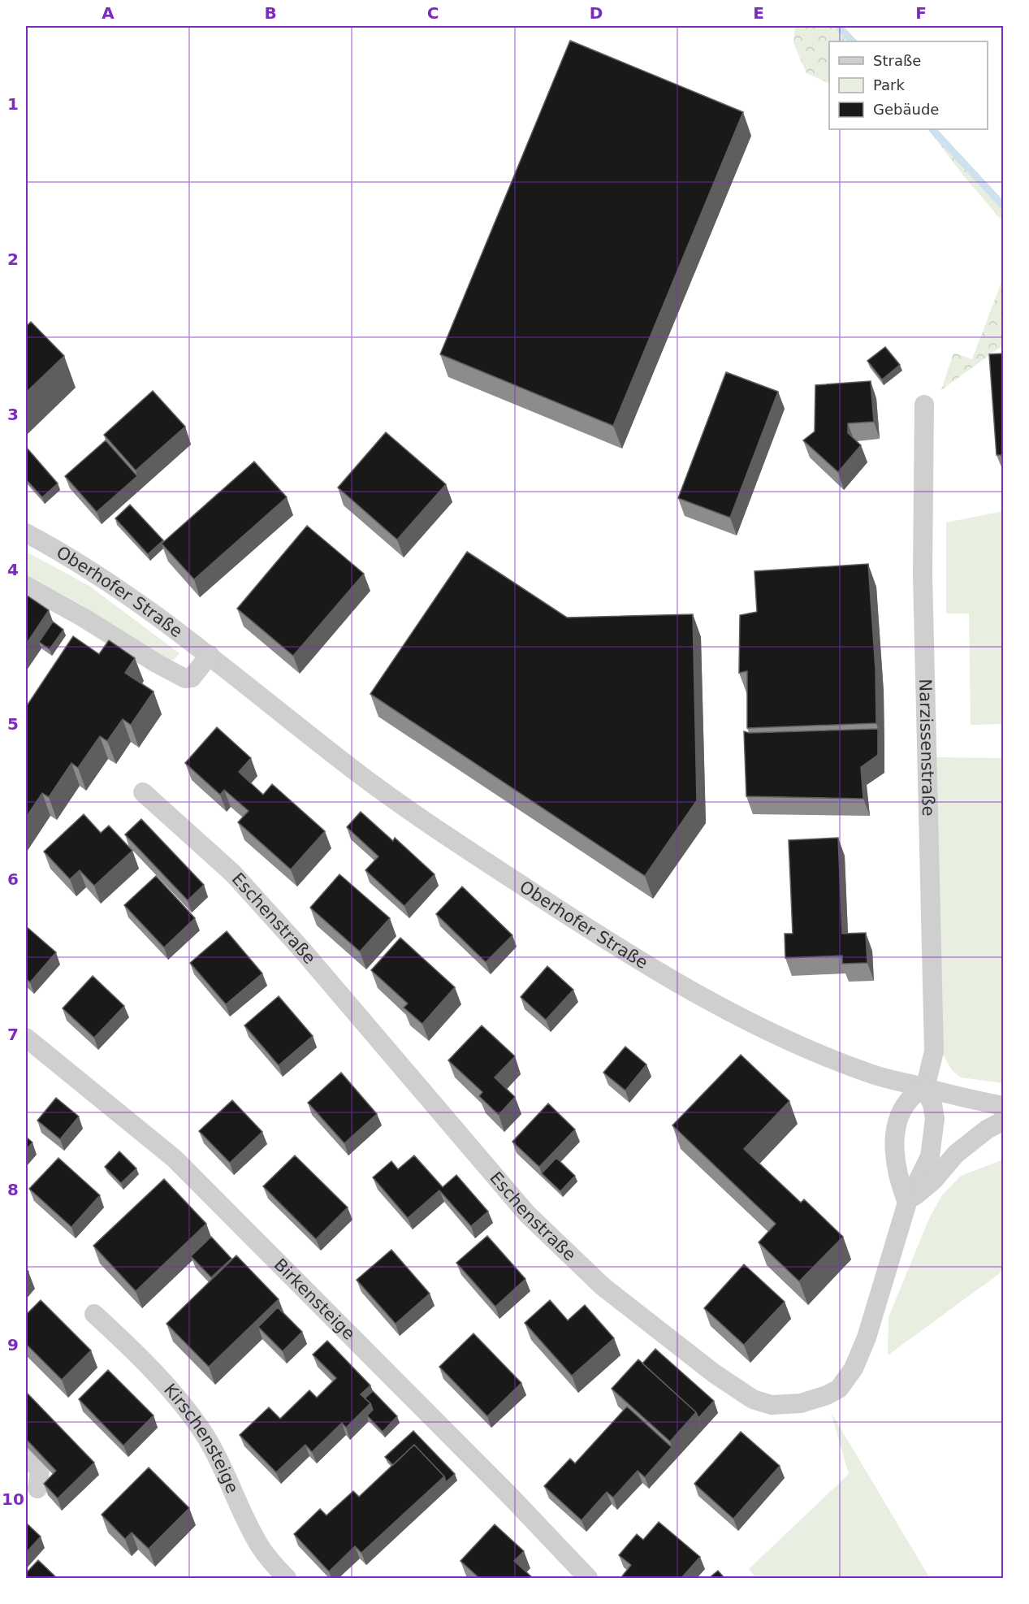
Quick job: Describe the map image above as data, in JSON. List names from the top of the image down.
{
  "streets": {
    "street": [
      "Oberhofer Straße",
      "Narzissenstraße",
      "Eschenstraße",
      "Birkensteige",
      "Kirschensteige"
    ]
  },
  "crossings": [
    ["Oberhofer Straße", "Narzissenstraße"],
    ["Oberhofer Straße", "Eschenstraße"],
    ["Narzissenstraße", "Eschenstraße"]
  ],
  "legend": ["Straße", "Park", "Gebäude"],
  "grid": {
    "columns": [
      "A",
      "B",
      "C",
      "D",
      "E",
      "F"
    ],
    "rows": [
      "1",
      "2",
      "3",
      "4",
      "5",
      "6",
      "7",
      "8",
      "9",
      "10"
    ]
  }
}
